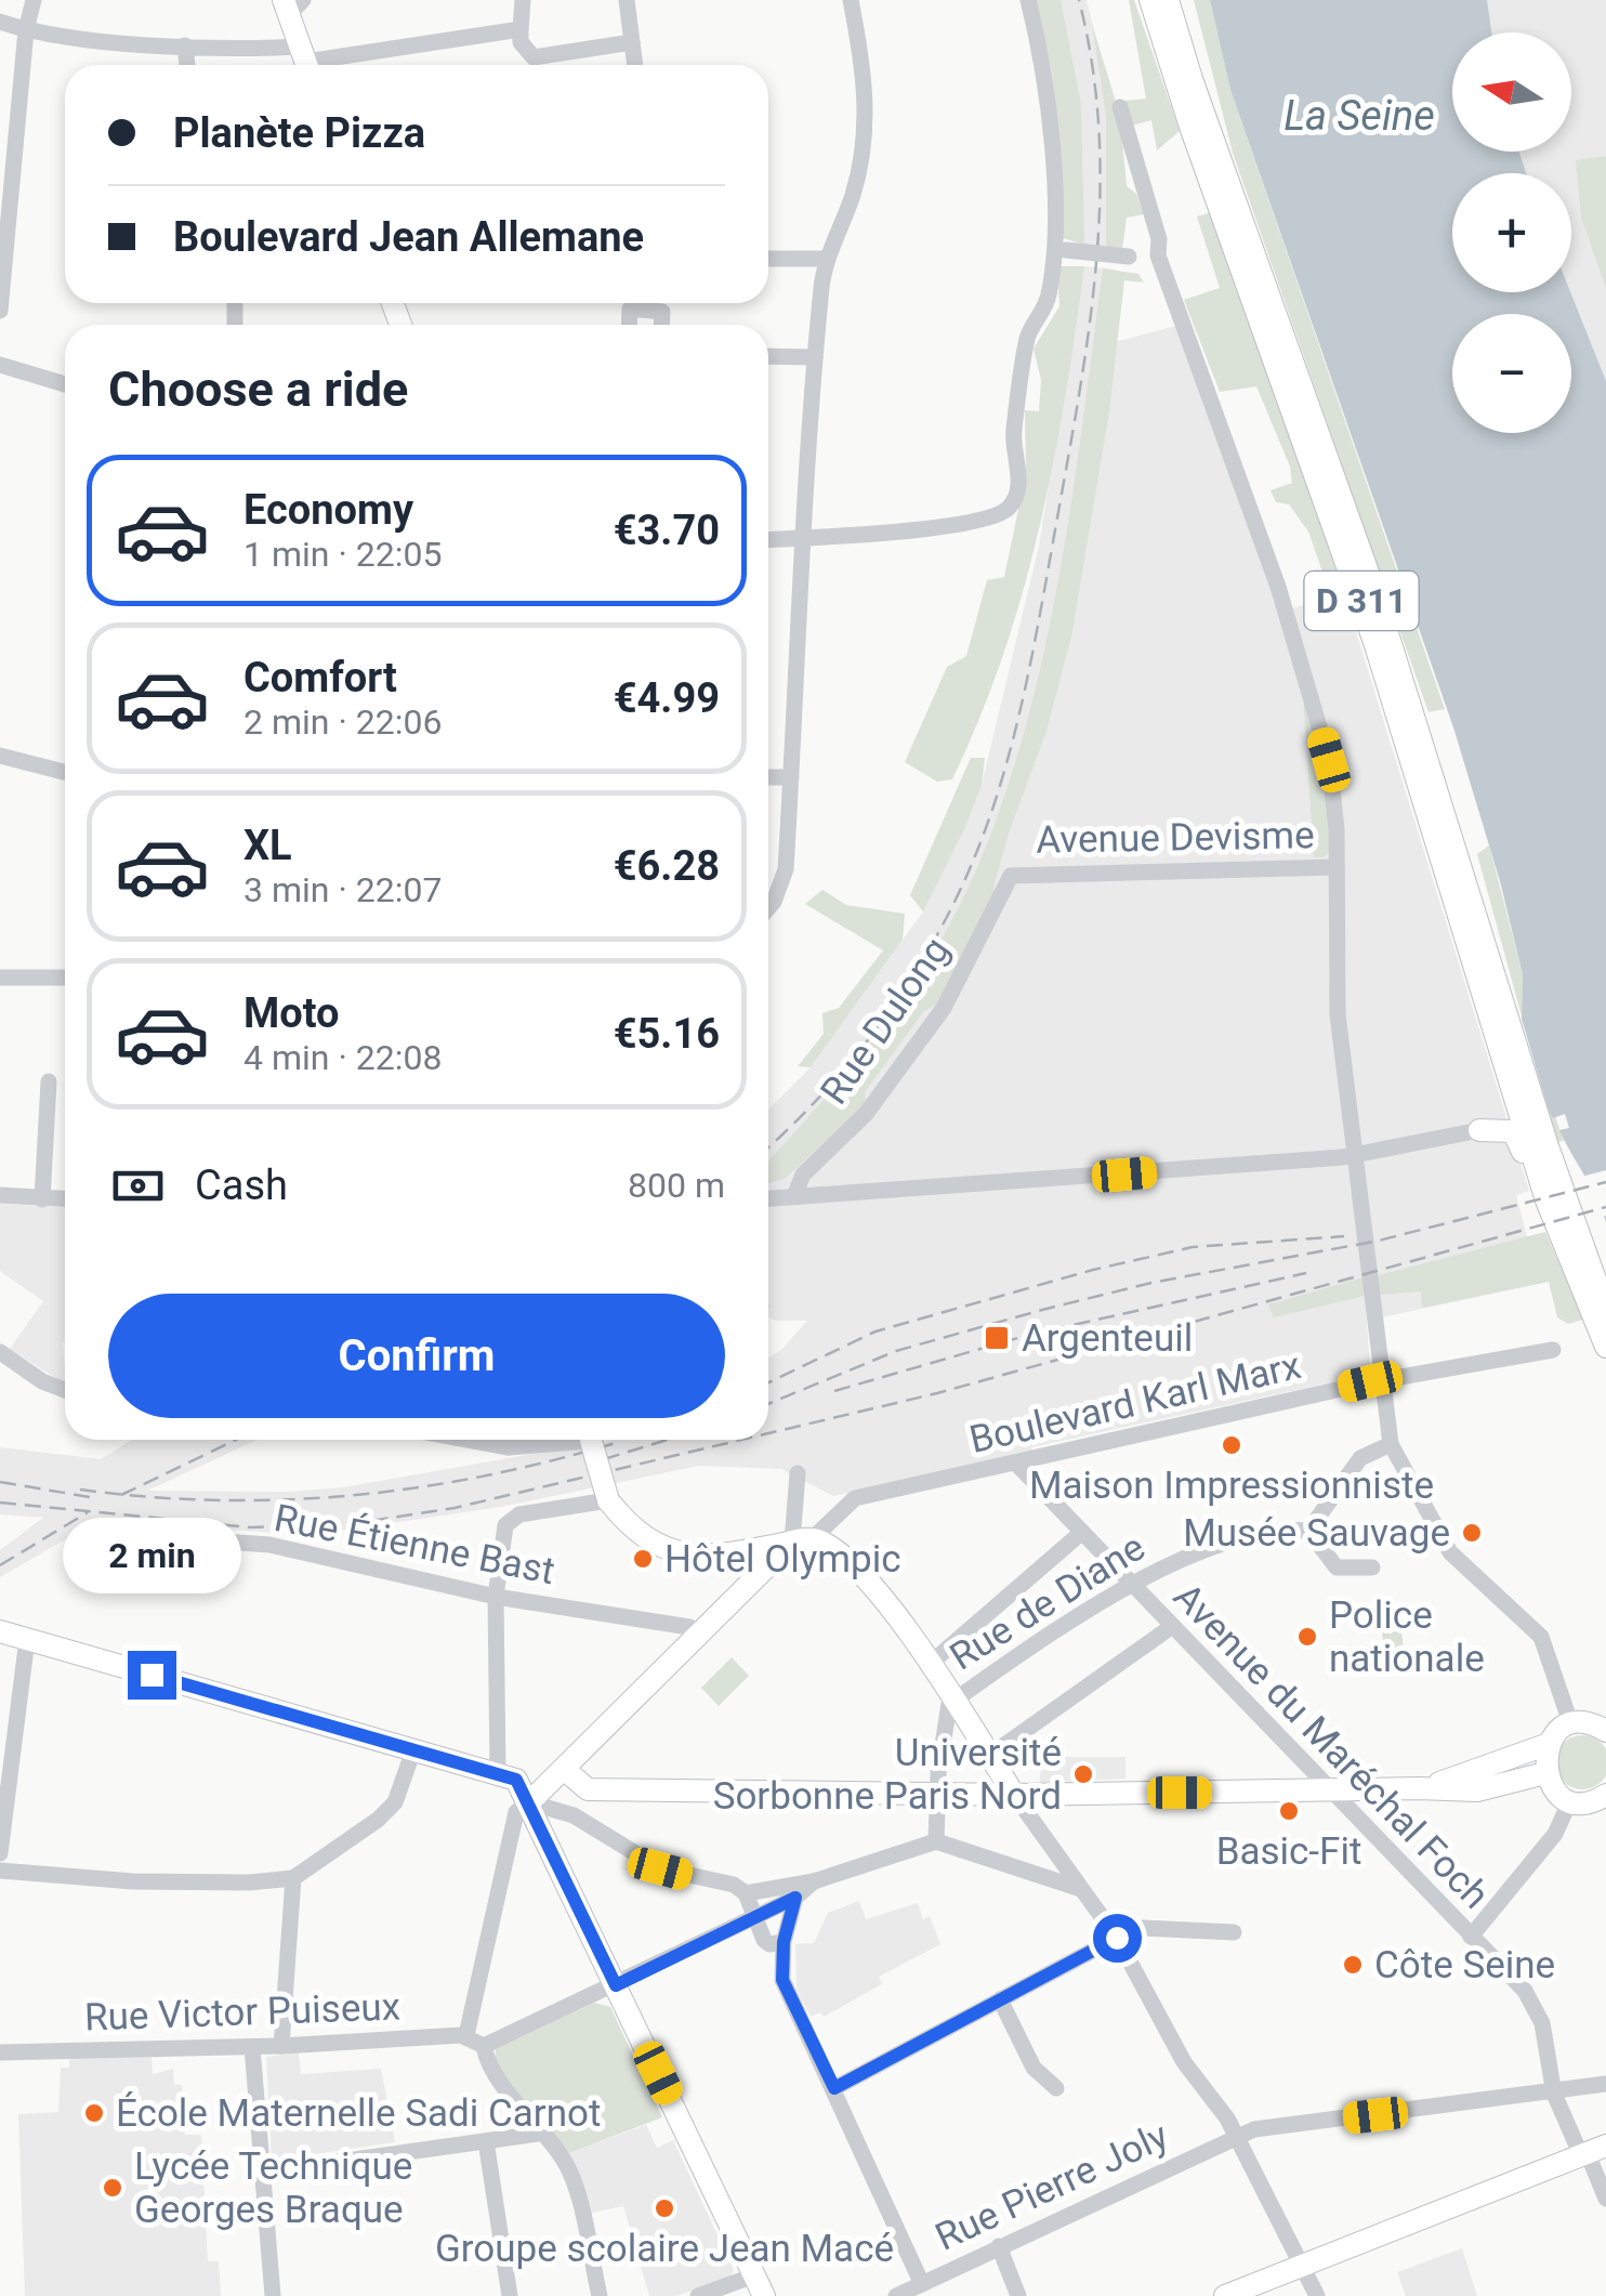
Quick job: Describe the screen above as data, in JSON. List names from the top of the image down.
{
  "streets": {
    "main road": ["D 311"],
    "street": [
      "Avenue Devisme",
      "Rue Dulong",
      "Boulevard Karl Marx",
      "Rue Étienne Bast",
      "Rue de Diane",
      "Avenue du Maréchal Foch",
      "Rue Victor Puiseux",
      "Rue Pierre Joly"
    ]
  },
  "crossings": [
    ["Avenue Devisme", "Rue Dulong"],
    ["Boulevard Karl Marx", "Avenue du Maréchal Foch"],
    ["Rue de Diane", "Avenue du Maréchal Foch"],
    ["Avenue du Maréchal Foch", "Rue Pierre Joly"]
  ],
  "water": ["La Seine"],
  "places": {
    "transit": ["Argenteuil"],
    "other": [
      "Maison Impressionniste",
      "Musée Sauvage",
      "Hôtel Olympic",
      "Police nationale",
      "Université Sorbonne Paris Nord",
      "Basic-Fit",
      "Côte Seine",
      "École Maternelle Sadi Carnot",
      "Lycée Technique Georges Braque",
      "Groupe scolaire Jean Macé"
    ]
  },
  "north": "left",
  "page": {
    "map_buttons": ["+", "−"],
    "banner": ["Planète Pizza", "Boulevard Jean Allemane"],
    "heading": "Choose a ride",
    "list": [
      {
        "name": "Economy",
        "note": "1 min · 22:05",
        "value": "€3.70"
      },
      {
        "name": "Comfort",
        "note": "2 min · 22:06",
        "value": "€4.99"
      },
      {
        "name": "XL",
        "note": "3 min · 22:07",
        "value": "€6.28"
      },
      {
        "name": "Moto",
        "note": "4 min · 22:08",
        "value": "€5.16"
      }
    ],
    "pay": ["Cash", "800 m"],
    "buttons": "Confirm",
    "bubble": "2 min"
  }
}
